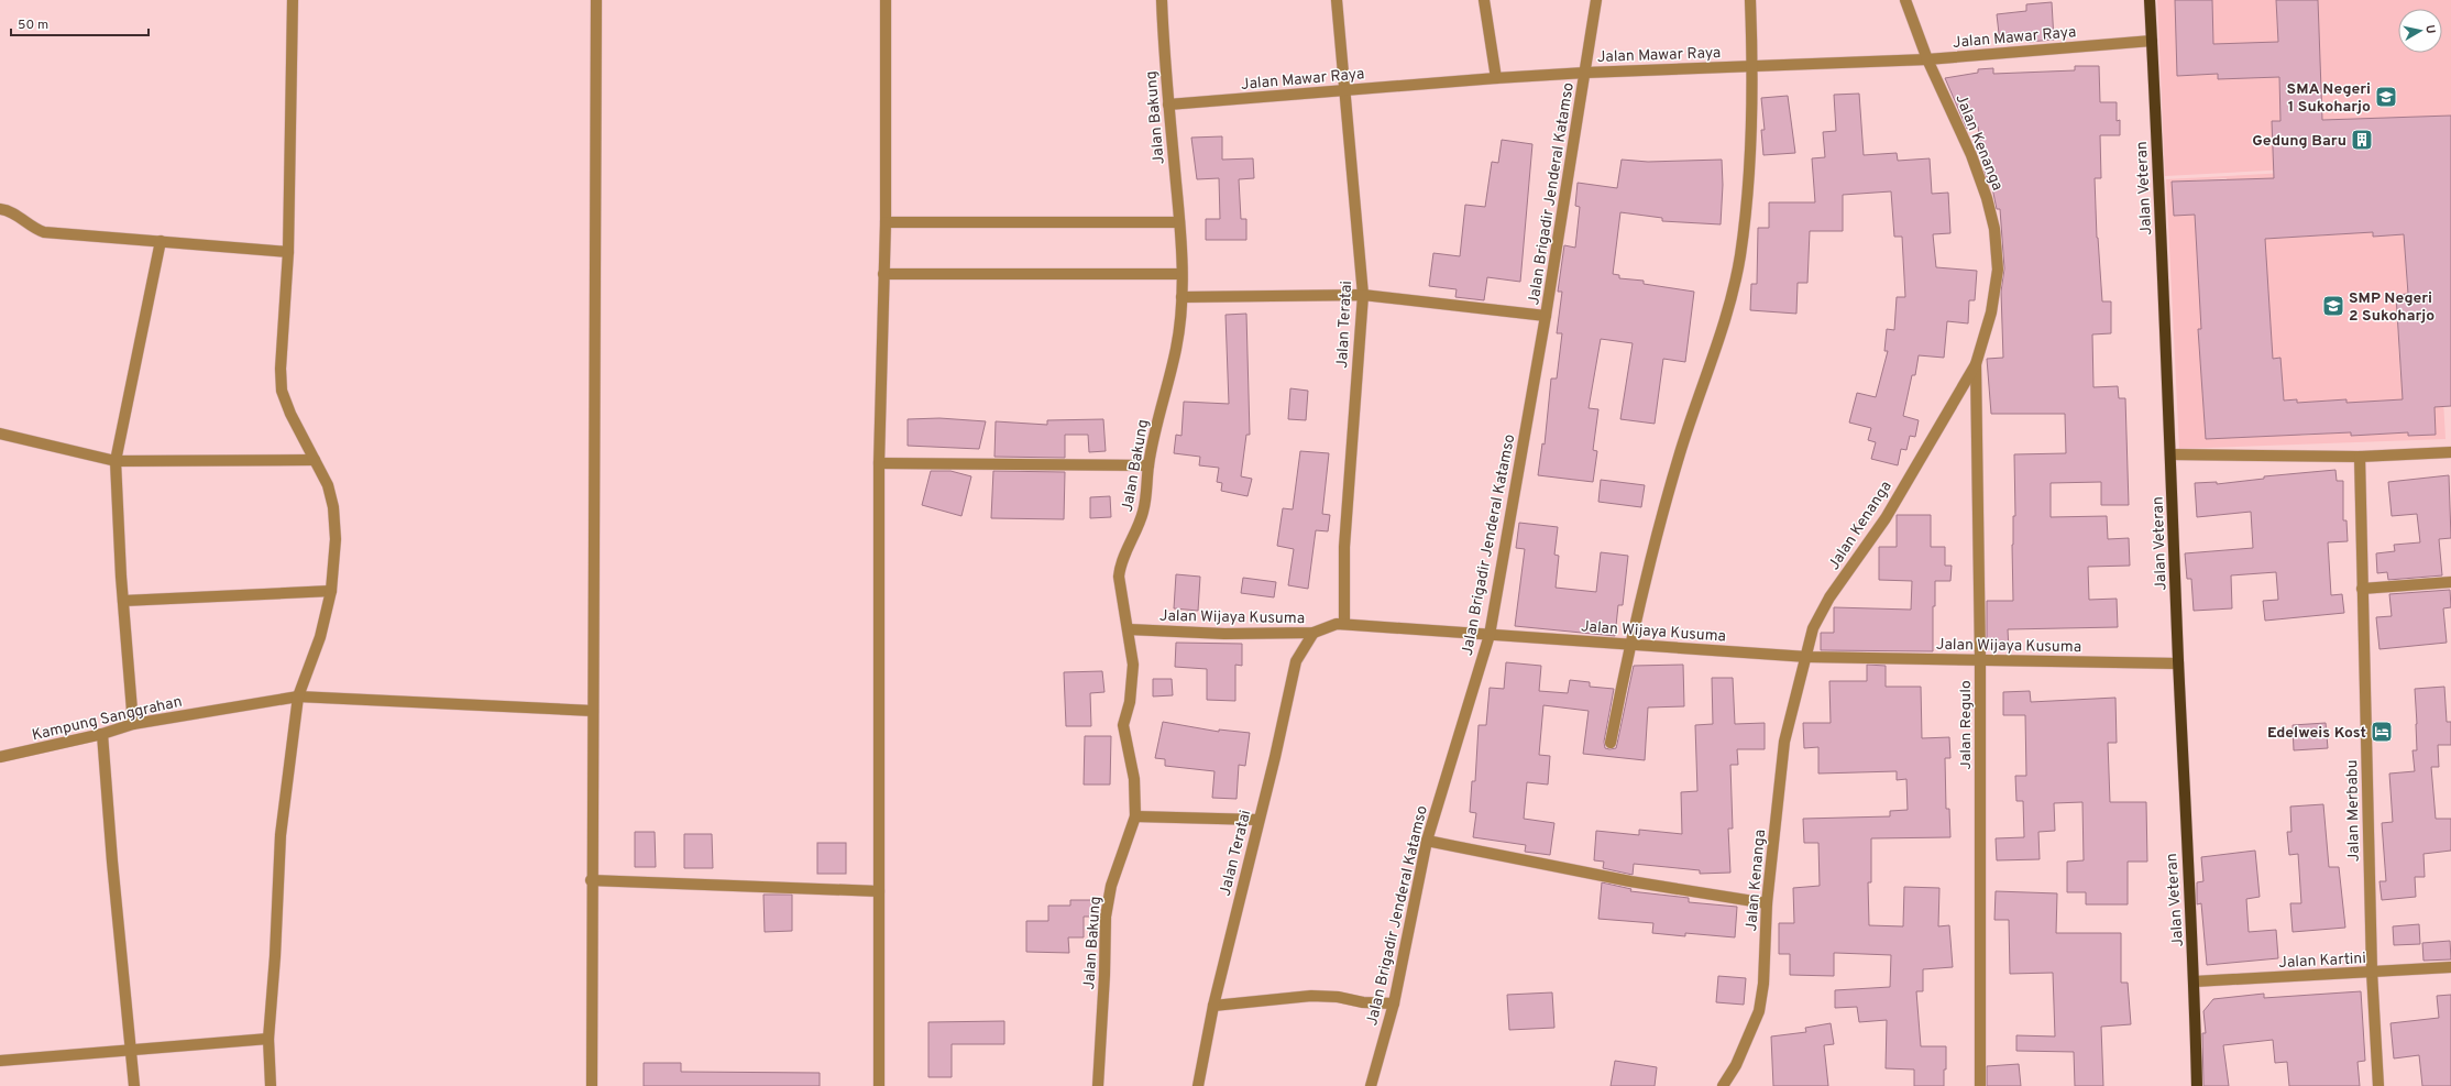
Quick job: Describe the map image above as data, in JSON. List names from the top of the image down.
{
  "streets": {
    "main road": ["Jalan Veteran"],
    "street": [
      "Jalan Mawar Raya",
      "Jalan Bakung",
      "Jalan Kenanga",
      "Jalan Brigadir Jenderal Katamso",
      "Jalan Teratai",
      "Jalan Wijaya Kusuma",
      "Kampung Sanggrahan",
      "Jalan Regulo",
      "Jalan Merbabu",
      "Jalan Kartini"
    ]
  },
  "crossings": [
    ["Jalan Mawar Raya", "Jalan Bakung"],
    ["Jalan Mawar Raya", "Jalan Kenanga"],
    ["Jalan Mawar Raya", "Jalan Veteran"],
    ["Jalan Mawar Raya", "Jalan Brigadir Jenderal Katamso"],
    ["Jalan Mawar Raya", "Jalan Teratai"],
    ["Jalan Bakung", "Jalan Wijaya Kusuma"],
    ["Jalan Kenanga", "Jalan Wijaya Kusuma"],
    ["Jalan Kenanga", "Jalan Regulo"],
    ["Jalan Veteran", "Jalan Wijaya Kusuma"],
    ["Jalan Veteran", "Jalan Kartini"],
    ["Jalan Brigadir Jenderal Katamso", "Jalan Wijaya Kusuma"],
    ["Jalan Teratai", "Jalan Wijaya Kusuma"],
    ["Jalan Wijaya Kusuma", "Jalan Regulo"],
    ["Jalan Merbabu", "Jalan Kartini"]
  ],
  "places": {
    "school or university": ["SMA Negeri 1 Sukoharjo", "SMP Negeri 2 Sukoharjo"],
    "building": ["Gedung Baru"],
    "hotel": ["Edelweis Kost"]
  },
  "scale_bar": "50 m",
  "north": "right"
}
